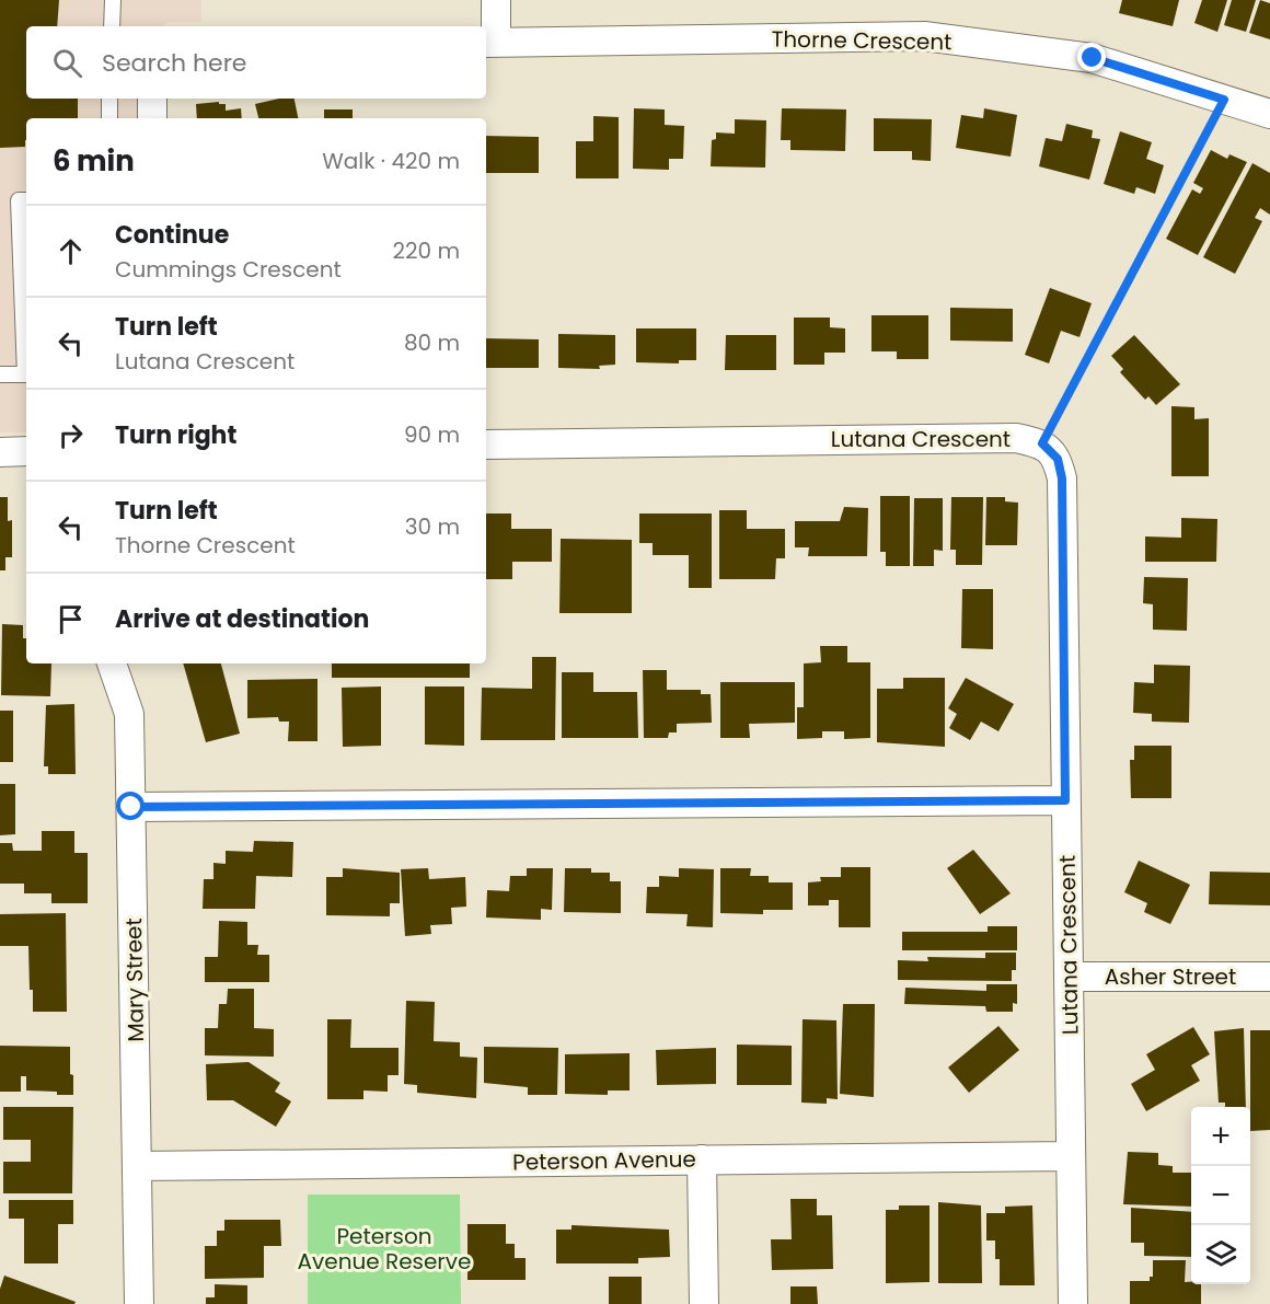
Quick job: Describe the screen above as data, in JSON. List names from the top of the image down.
{
  "streets": {
    "street": [
      "Thorne Crescent",
      "Lutana Crescent",
      "Asher Street",
      "Mary Street",
      "Peterson Avenue"
    ]
  },
  "crossings": [
    ["Lutana Crescent", "Asher Street"],
    ["Lutana Crescent", "Peterson Avenue"],
    ["Mary Street", "Peterson Avenue"]
  ],
  "parks": ["Peterson Avenue Reserve"],
  "page": {
    "search": "Search here",
    "heading": ["6 min", "Walk · 420 m"],
    "list": [
      ["Continue", "Cummings Crescent", "220 m"],
      ["Turn left", "Lutana Crescent", "80 m"],
      ["Turn right", "90 m"],
      ["Turn left", "Thorne Crescent", "30 m"],
      "Arrive at destination"
    ],
    "map_buttons": ["+", "−"]
  }
}
